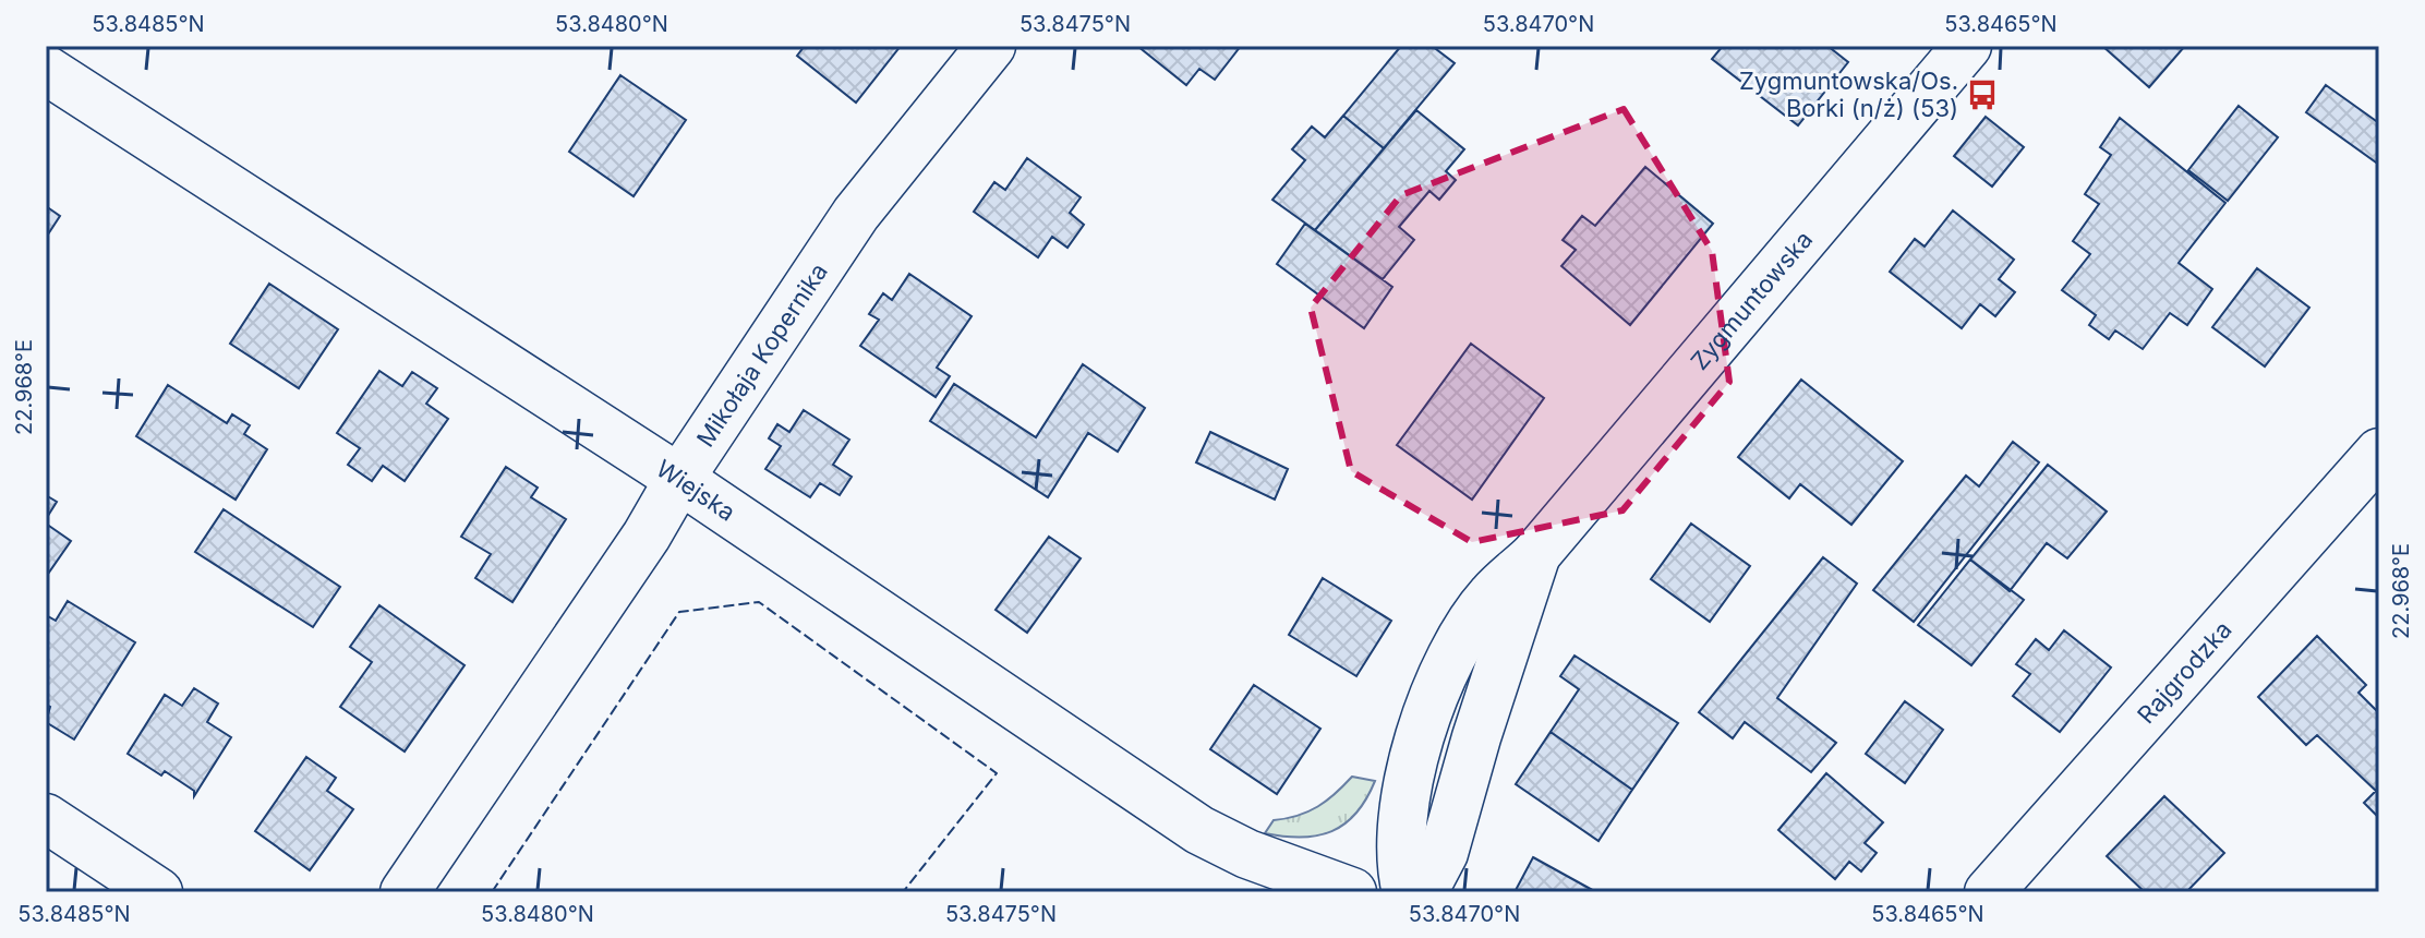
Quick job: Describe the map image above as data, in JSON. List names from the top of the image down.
{
  "streets": {
    "street": [
      "Zygmuntowska",
      "Mikołaja Kopernika",
      "Wiejska",
      "Rajgrodzka"
    ]
  },
  "crossings": [
    ["Mikołaja Kopernika", "Wiejska"]
  ],
  "places": {
    "bus stop": ["Zygmuntowska/Os. Borki (n/ż) (53)"]
  },
  "coordinates": [
    "53.8485°N",
    "53.8480°N",
    "53.8475°N",
    "53.8470°N",
    "53.8465°N",
    "22.968°E"
  ]
}
